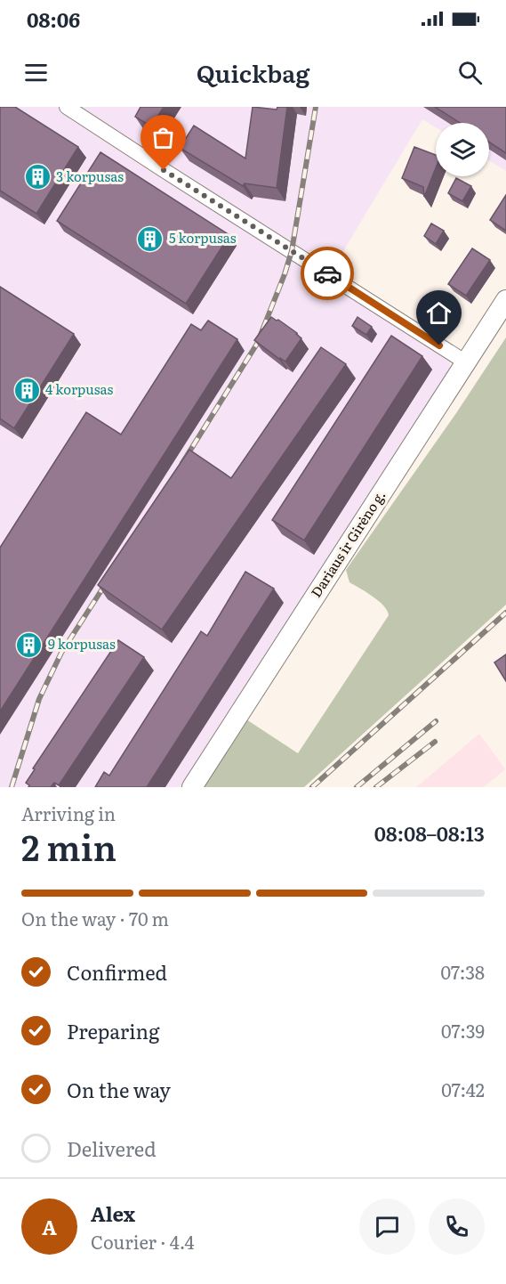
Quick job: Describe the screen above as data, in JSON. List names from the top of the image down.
{
  "streets": {
    "street": ["Dariaus ir Girėno g."]
  },
  "places": {
    "building": [
      "3 korpusas",
      "5 korpusas",
      "4 korpusas",
      "9 korpusas"
    ]
  },
  "page": {
    "status": "08:06",
    "header": "Quickbag",
    "heading": ["2 min", "Arriving in", "08:08–08:13"],
    "panel": ["Alex", "Courier · 4.4"],
    "bar": "On the way · 70 m",
    "list": [
      ["Confirmed", "07:38"],
      ["Preparing", "07:39"],
      ["On the way", "07:42"],
      "Delivered"
    ],
    "round": "A"
  }
}
